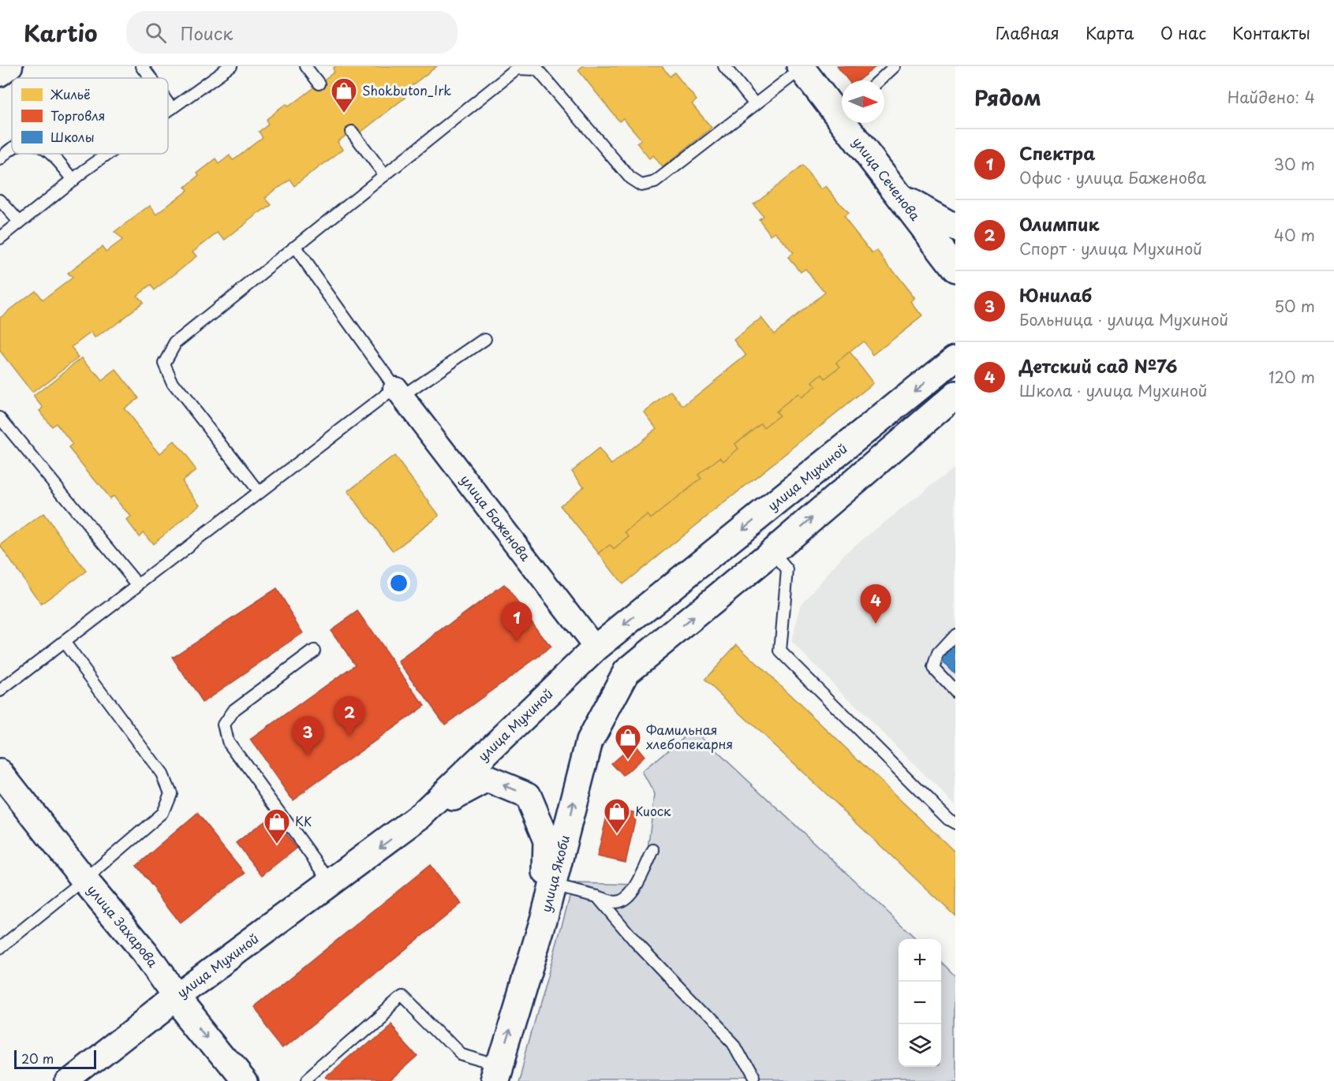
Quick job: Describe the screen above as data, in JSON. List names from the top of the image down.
{
  "streets": {
    "main road": [
      "улица Сеченова",
      "улица Мухиной",
      "улица Якоби",
      "улица Захарова"
    ],
    "street": ["улица Баженова"]
  },
  "crossings": [
    ["улица Мухиной", "улица Баженова"],
    ["улица Мухиной", "улица Захарова"]
  ],
  "one_way": ["улица Якоби"],
  "places": {
    "shop": [
      "Shokbuton_Irk",
      "Фамильная хлебопекарня",
      "Киоск",
      "КК"
    ]
  },
  "legend": ["Жильё", "Торговля", "Школы"],
  "scale_bar": "20 m",
  "north": "right",
  "page": {
    "header": "Kartio",
    "search": "Поиск",
    "nav": [
      "Главная",
      "Карта",
      "О нас",
      "Контакты"
    ],
    "heading": ["Рядом", "Найдено: 4"],
    "list": [
      {
        "mark": "1",
        "name": "Спектра",
        "note": "Офис · улица Баженова",
        "value": "30 m"
      },
      {
        "mark": "2",
        "name": "Олимпик",
        "note": "Спорт · улица Мухиной",
        "value": "40 m"
      },
      {
        "mark": "3",
        "name": "Юнилаб",
        "note": "Больница · улица Мухиной",
        "value": "50 m"
      },
      {
        "mark": "4",
        "name": "Детский сад №76",
        "note": "Школа · улица Мухиной",
        "value": "120 m"
      }
    ],
    "pins": [
      "4",
      "1",
      "2",
      "3"
    ],
    "map_buttons": ["+", "−"],
    "scale": "20 m"
  }
}
